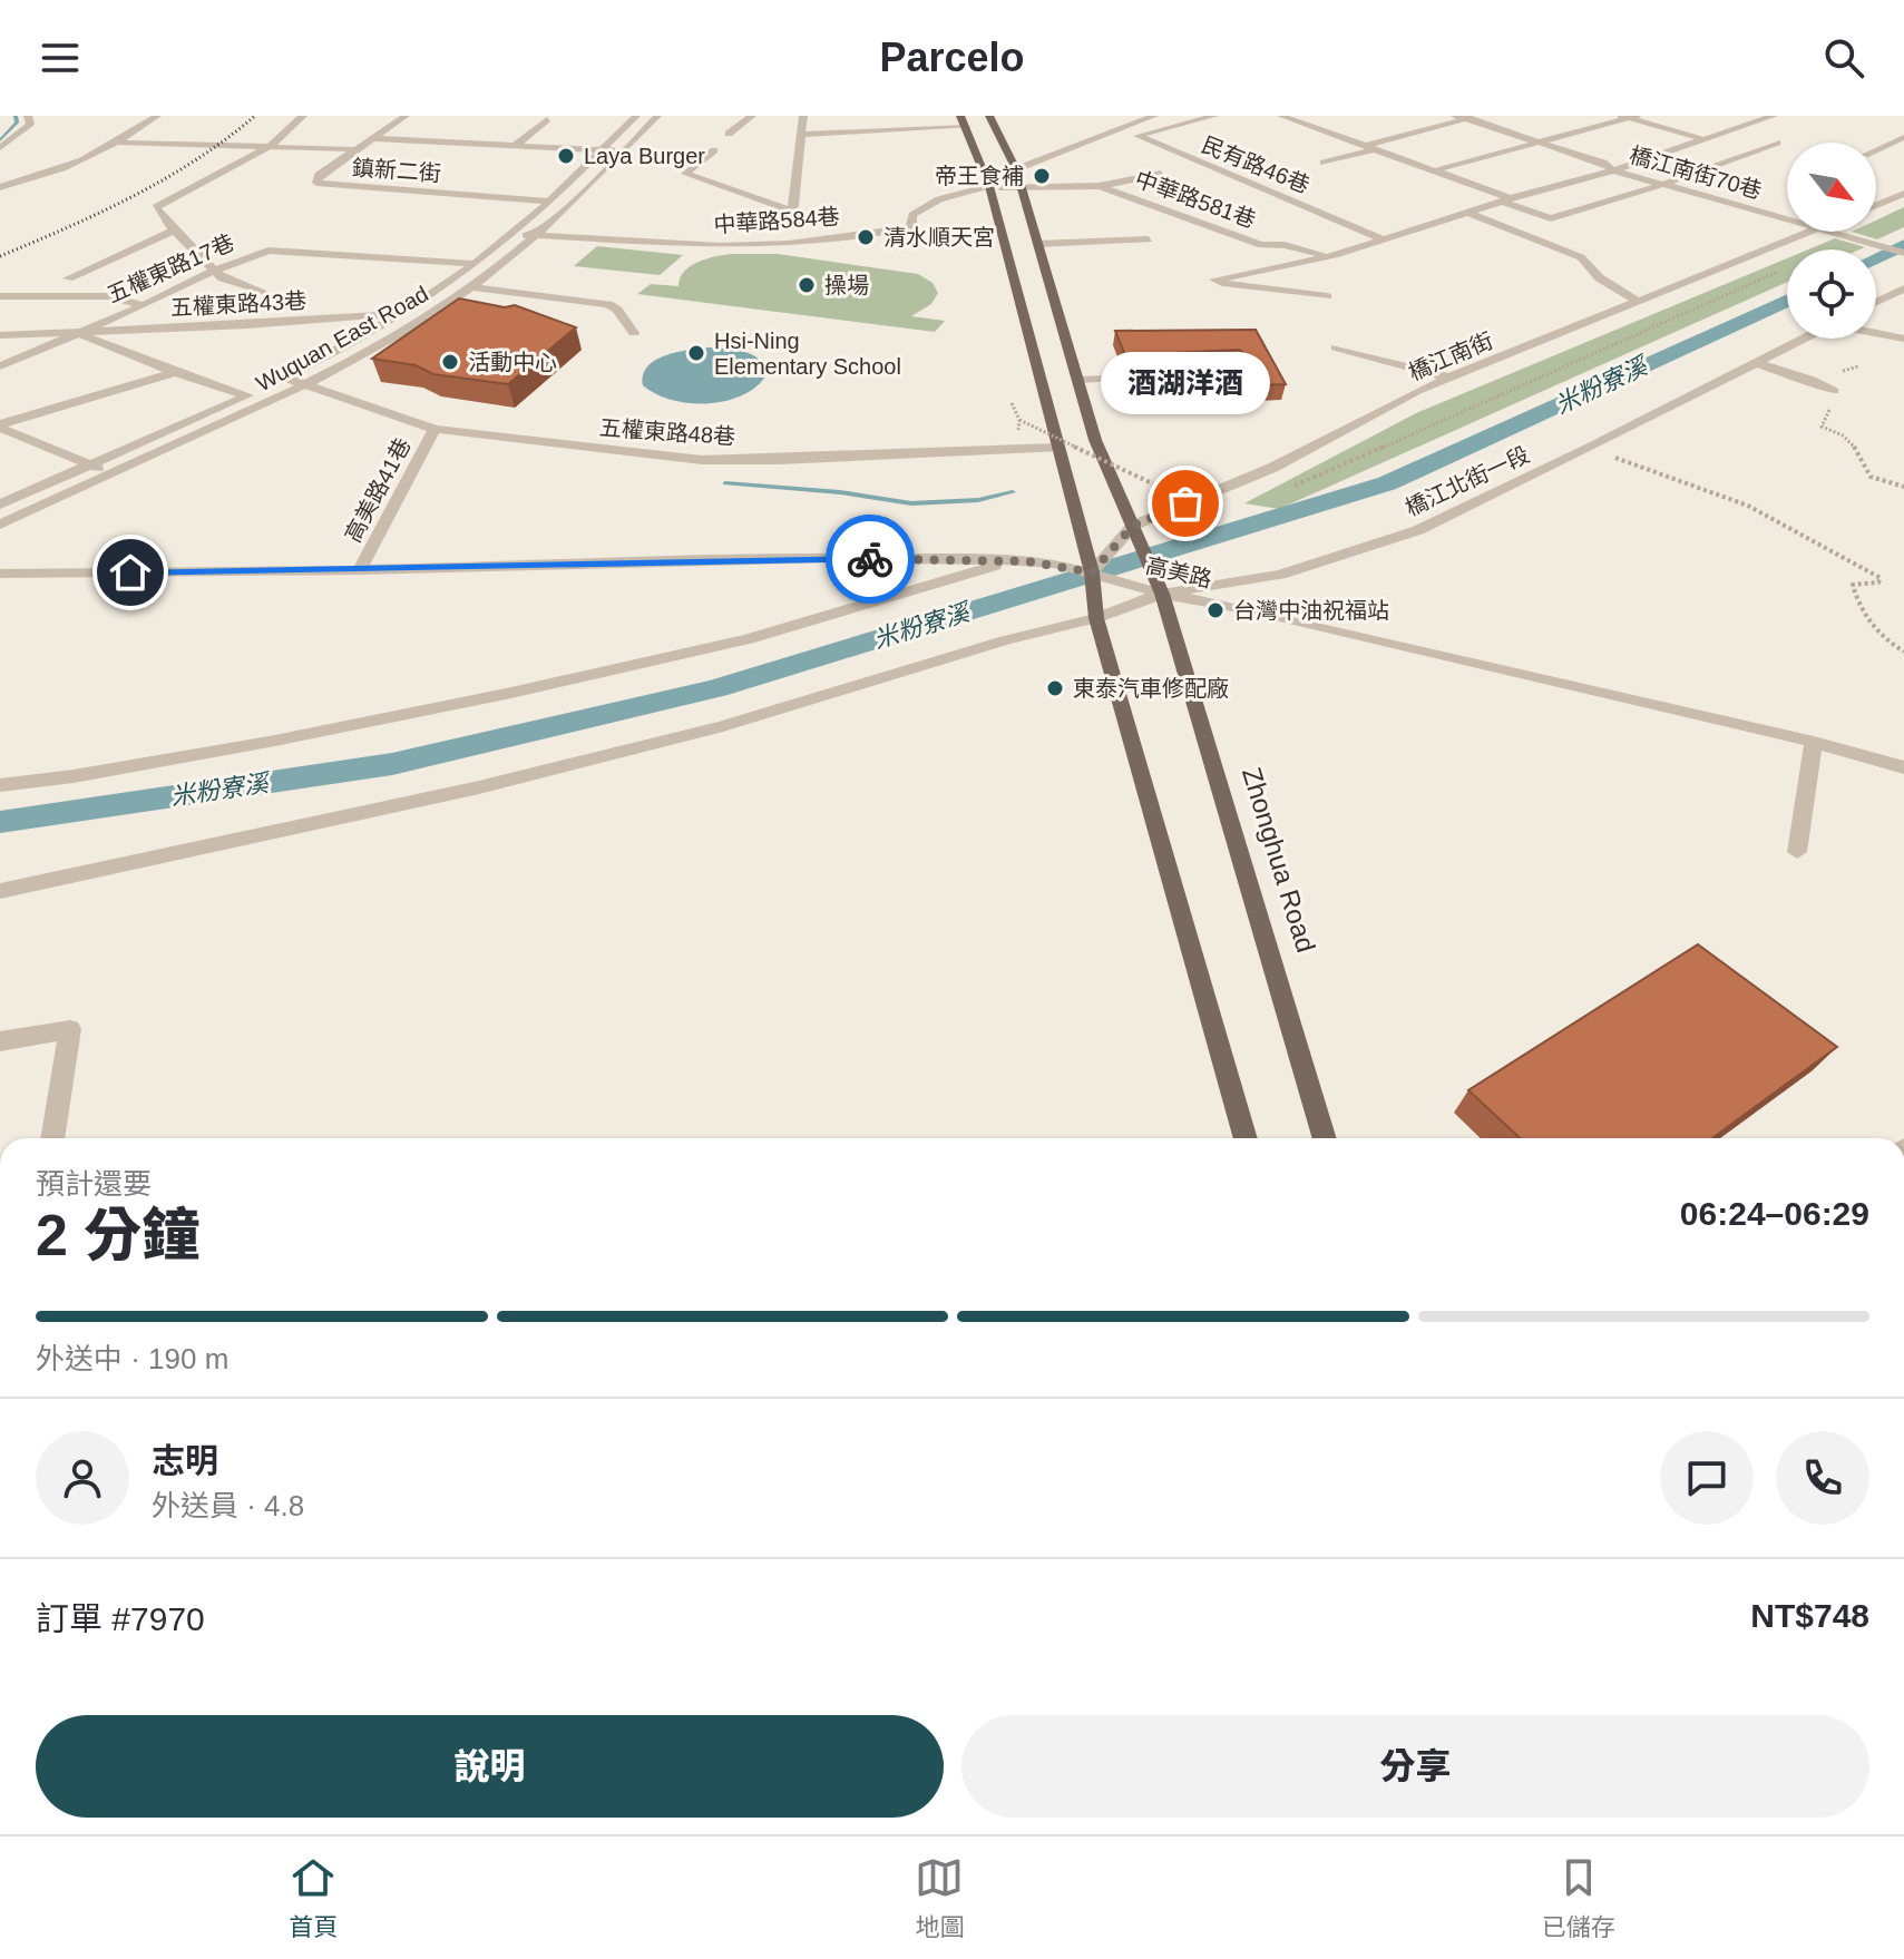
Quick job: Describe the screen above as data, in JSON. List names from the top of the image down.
{
  "streets": {
    "main road": ["Zhonghua Road"],
    "street": [
      "民有路46巷",
      "鎮新二街",
      "橋江南街70巷",
      "中華路581巷",
      "中華路584巷",
      "五權東路17巷",
      "五權東路43巷",
      "Wuquan East Road",
      "橋江南街",
      "五權東路48巷",
      "橋江北街一段",
      "高美路41巷",
      "高美路"
    ]
  },
  "crossings": [
    ["鎮新二街", "Wuquan East Road"],
    ["中華路581巷", "中華路584巷"],
    ["中華路584巷", "Wuquan East Road"],
    ["五權東路17巷", "五權東路43巷"],
    ["五權東路17巷", "Wuquan East Road"],
    ["五權東路43巷", "Wuquan East Road"],
    ["Wuquan East Road", "五權東路48巷"],
    ["橋江南街", "高美路"],
    ["橋江南街", "Zhonghua Road"],
    ["五權東路48巷", "高美路41巷"],
    ["橋江北街一段", "高美路"],
    ["橋江北街一段", "Zhonghua Road"],
    ["高美路41巷", "高美路"],
    ["高美路", "Zhonghua Road"]
  ],
  "water": ["米粉寮溪"],
  "places": [
    "Laya Burger",
    "帝王食補",
    "清水順天宮",
    "操場",
    "Hsi-Ning Elementary School",
    "活動中心",
    "酒湖洋酒",
    "台灣中油祝福站",
    "東泰汽車修配廠"
  ],
  "north": "bottom right",
  "page": {
    "header": "Parcelo",
    "bubble": "酒湖洋酒",
    "heading": ["2 分鐘", "預計還要", "06:24–06:29"],
    "panel": [
      "志明",
      "外送員 · 4.8",
      "訂單 #7970",
      "NT$748"
    ],
    "bar": "外送中 · 190 m",
    "buttons": ["說明", "分享"],
    "tabs": ["首頁", "地圖", "已儲存"]
  }
}
